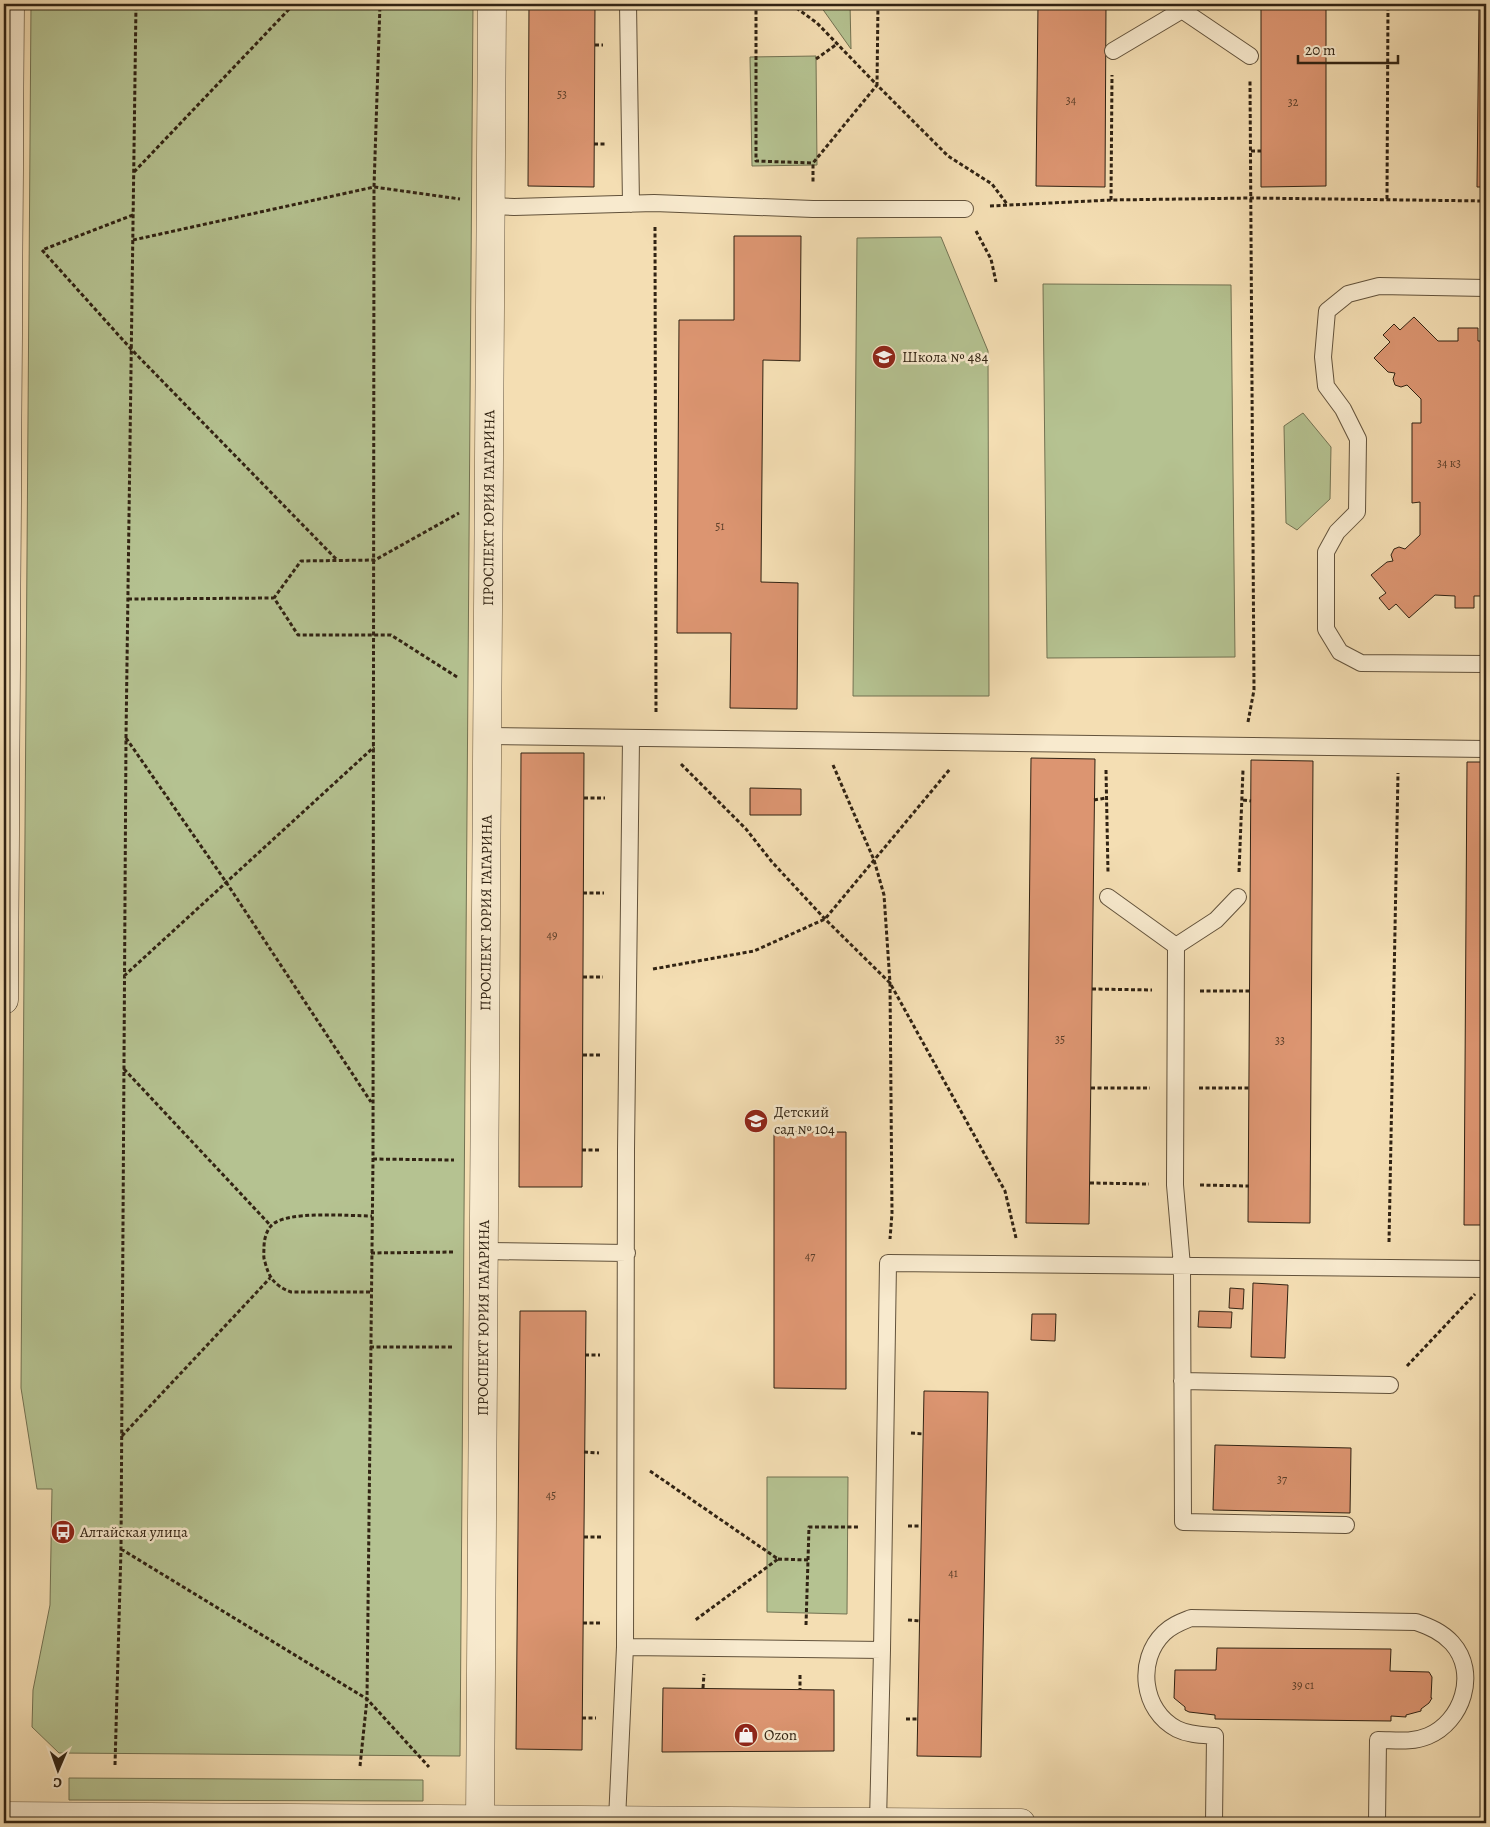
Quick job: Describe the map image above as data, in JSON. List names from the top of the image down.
{
  "streets": {
    "street": ["ПРОСПЕКТ ЮРИЯ ГАГАРИНА"]
  },
  "places": {
    "school or university": ["Школа № 484", "Детский сад № 104"],
    "bus stop": ["Алтайская улица"],
    "shop": ["Ozon"]
  },
  "house_numbers": [
    "53",
    "34",
    "32",
    "34 к3",
    "51",
    "49",
    "35",
    "33",
    "47",
    "37",
    "45",
    "41",
    "39 с1"
  ],
  "scale_bar": "20 m",
  "north": "bottom"
}
